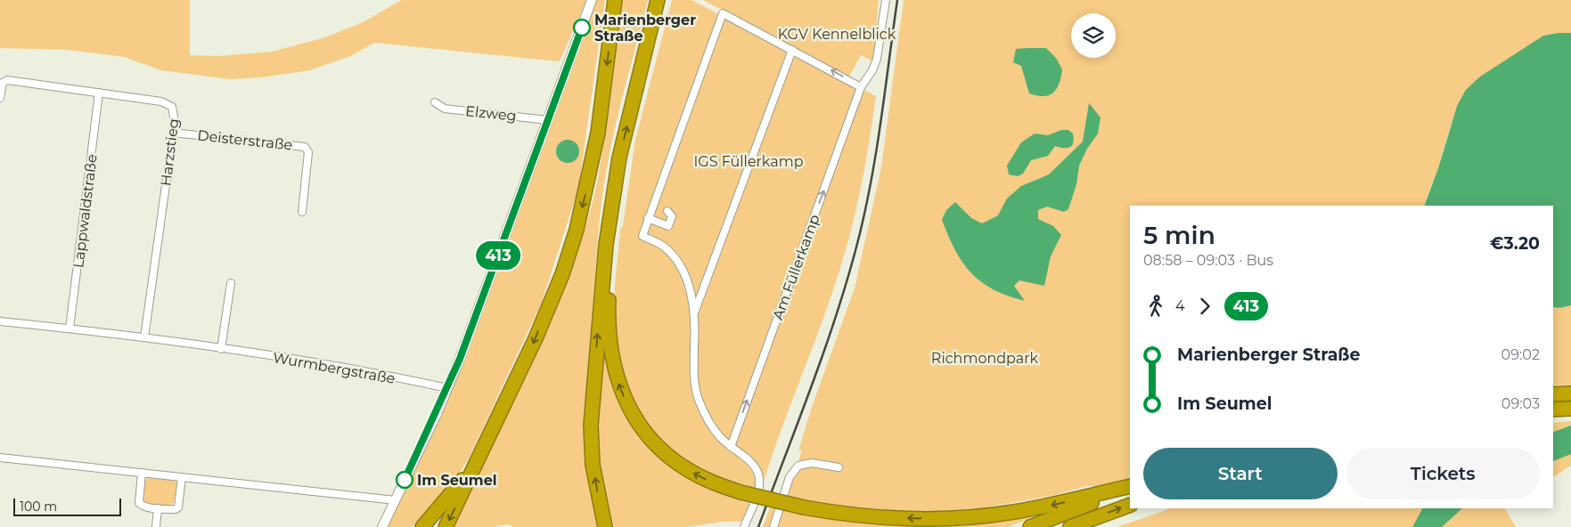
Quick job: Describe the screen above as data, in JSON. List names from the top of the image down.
{
  "streets": {
    "street": [
      "Elzweg",
      "Deisterstraße",
      "Harzstieg",
      "Lappwaldstraße",
      "Am Füllerkamp",
      "Wurmbergstraße"
    ]
  },
  "crossings": [
    ["Deisterstraße", "Harzstieg"],
    ["Harzstieg", "Lappwaldstraße"],
    ["Harzstieg", "Wurmbergstraße"],
    ["Lappwaldstraße", "Wurmbergstraße"]
  ],
  "one_way": ["Am Füllerkamp"],
  "parks": ["KGV Kennelblick", "IGS Füllerkamp", "Richmondpark"],
  "places": ["Marienberger Straße", "Im Seumel"],
  "lines": ["bus line 413"],
  "scale_bar": "100 m",
  "page": {
    "on_map": "413",
    "heading": ["5 min", "08:58 – 09:03 · Bus", "€3.20"],
    "legs": ["4", "413"],
    "list": [
      {
        "name": "Marienberger Straße",
        "value": "09:02"
      },
      {
        "name": "Im Seumel",
        "value": "09:03"
      }
    ],
    "buttons": ["Start", "Tickets"],
    "scale": "100 m"
  }
}
